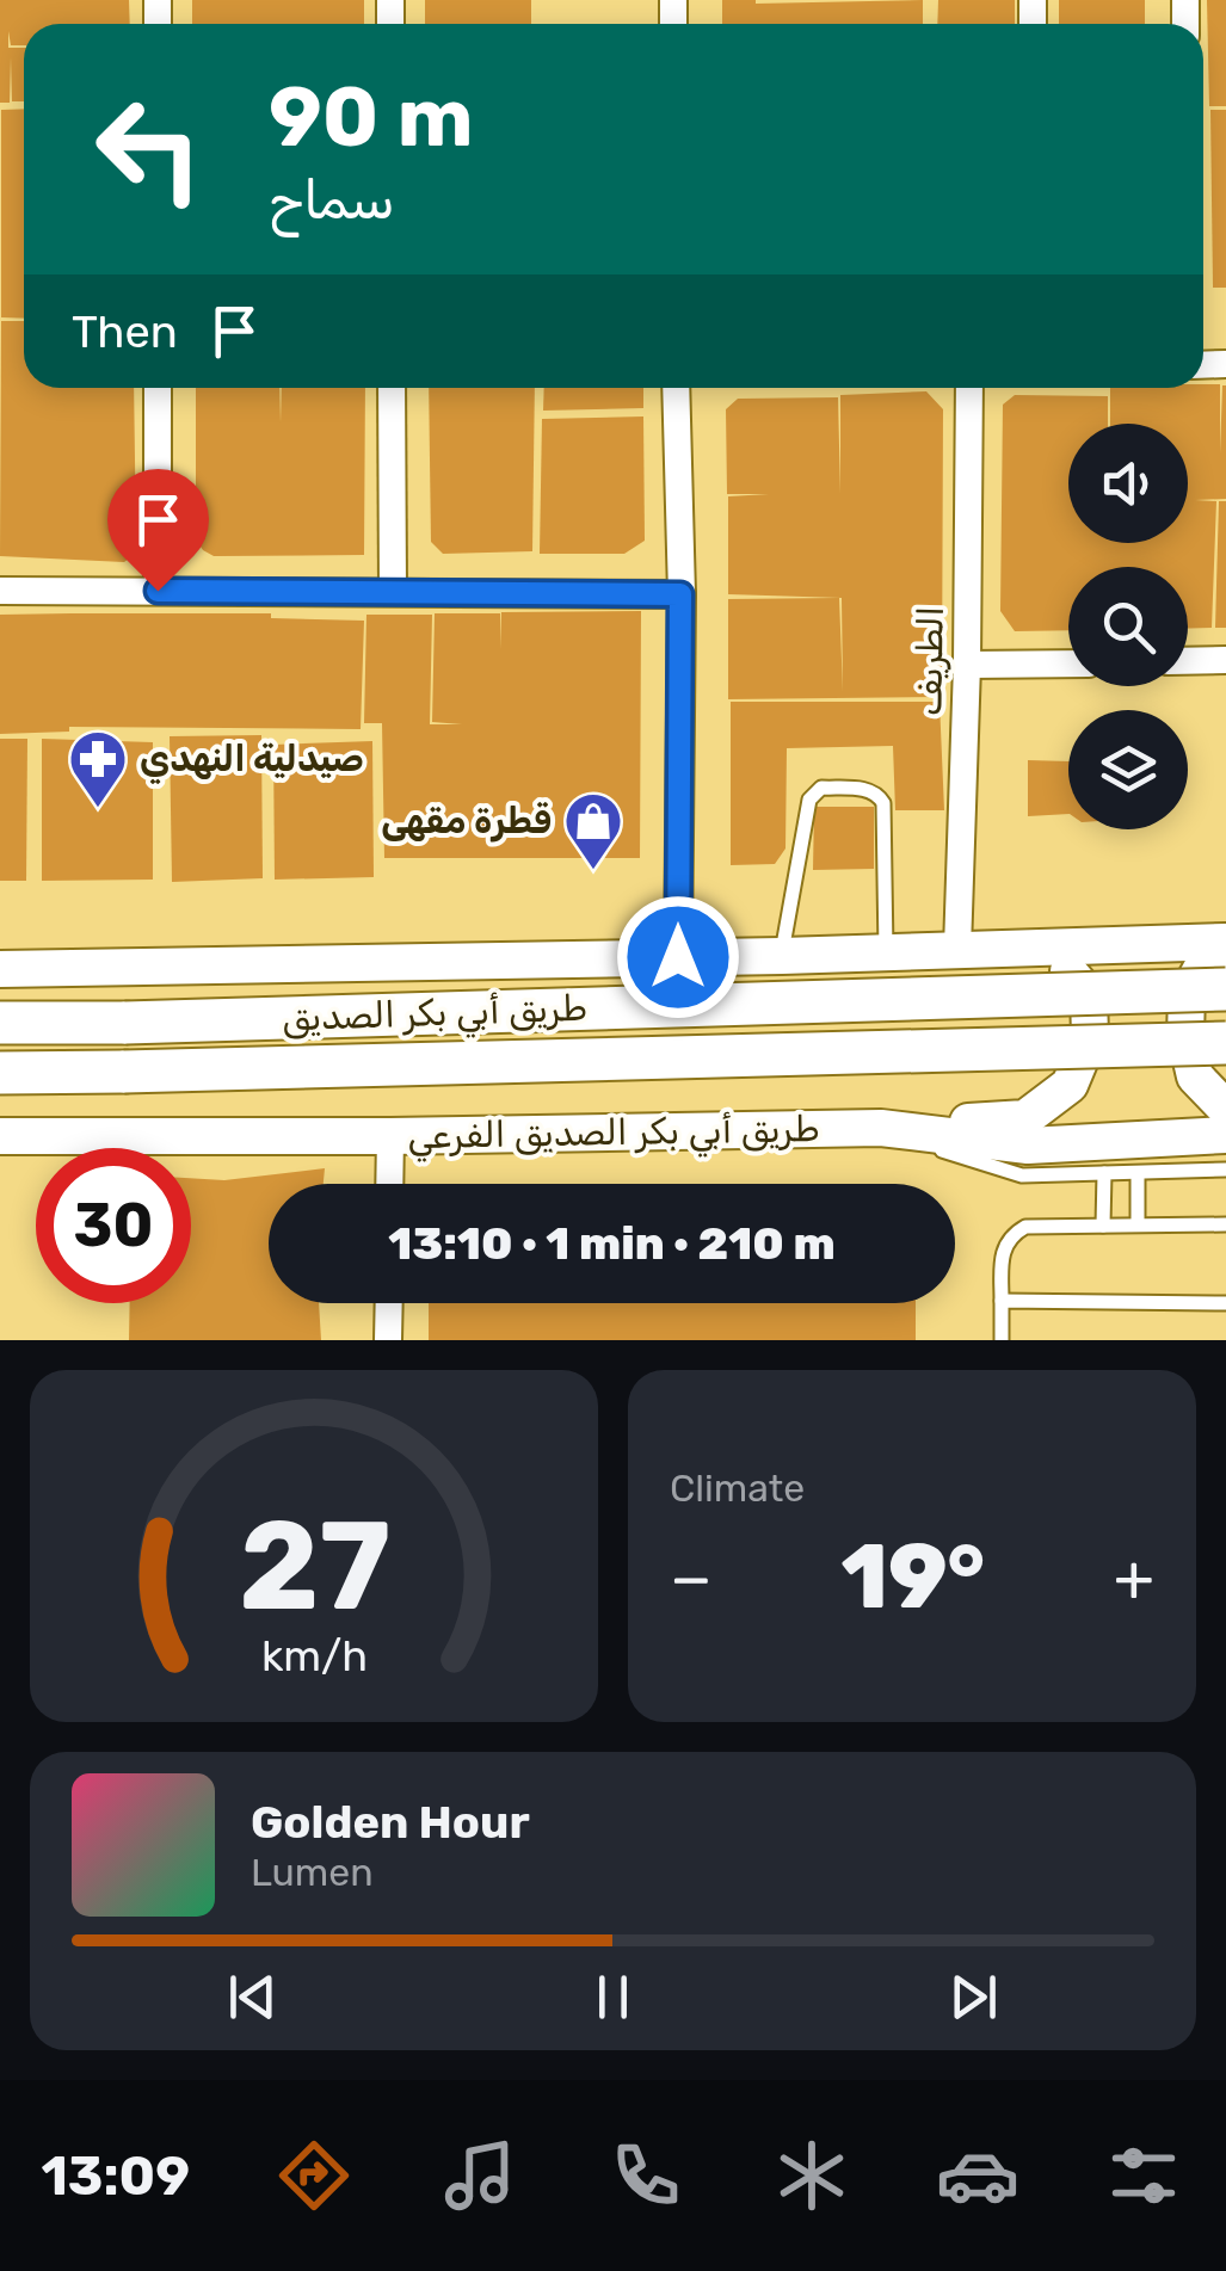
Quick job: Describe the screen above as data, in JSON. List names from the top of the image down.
{
  "streets": {
    "main road": ["طريق أبي بكر الصديق"],
    "street": ["الطريف", "طريق أبي بكر الصديق الفرعي"]
  },
  "places": {
    "pharmacy": ["صيدلية النهدي"],
    "shop": ["قطرة مقهى"]
  },
  "page": {
    "turn": ["90 m", "سماح"],
    "then": "Then",
    "limit": "30",
    "trip": "13:10 · 1 min · 210 m",
    "tile": "Climate",
    "heat": ["−", "19°", "+"],
    "song": ["Golden Hour", "Lumen"],
    "tabs": "13:09",
    "gauge": ["27", "km/h"]
  }
}
